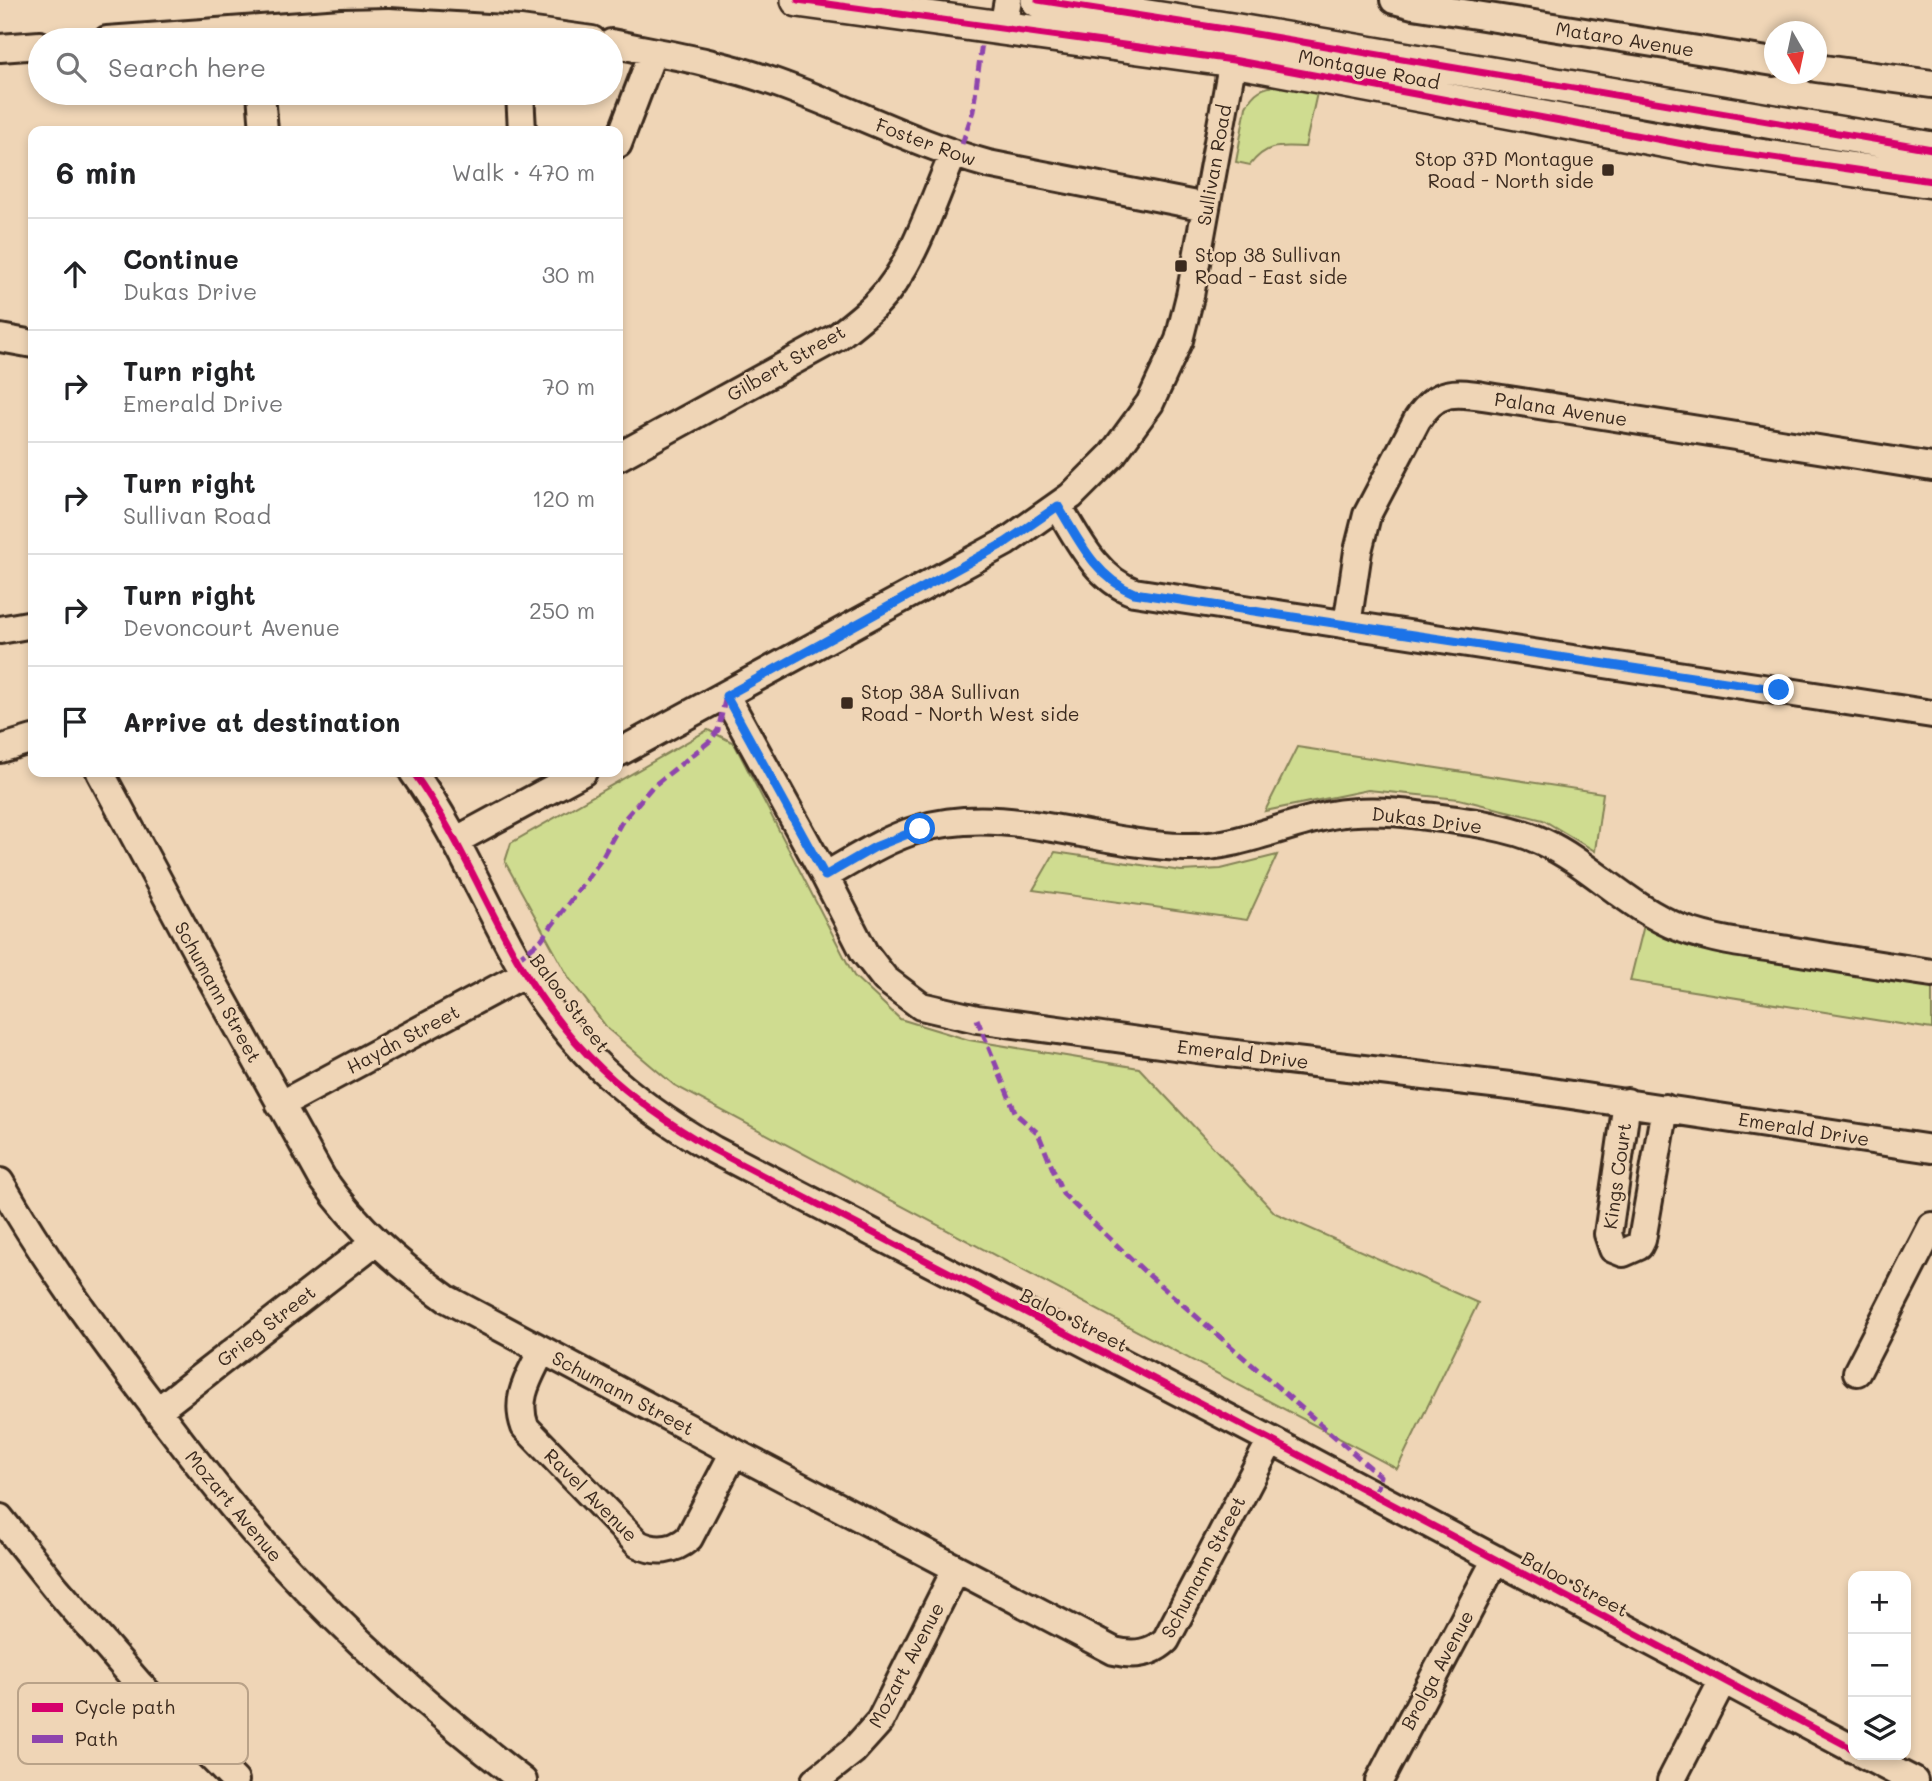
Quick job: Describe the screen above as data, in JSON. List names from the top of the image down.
{
  "streets": {
    "main road": ["Montague Road"],
    "street": [
      "Mataro Avenue",
      "Foster Row",
      "Sullivan Road",
      "Gilbert Street",
      "Palana Avenue",
      "Dukas Drive",
      "Schumann Street",
      "Baloo Street",
      "Haydn Street",
      "Emerald Drive",
      "Kings Court",
      "Grieg Street",
      "Ravel Avenue",
      "Mozart Avenue",
      "Brolga Avenue"
    ]
  },
  "crossings": [
    ["Montague Road", "Sullivan Road"],
    ["Foster Row", "Sullivan Road"],
    ["Foster Row", "Gilbert Street"],
    ["Sullivan Road", "Emerald Drive"],
    ["Dukas Drive", "Emerald Drive"],
    ["Schumann Street", "Baloo Street"],
    ["Schumann Street", "Haydn Street"],
    ["Schumann Street", "Grieg Street"],
    ["Schumann Street", "Ravel Avenue"],
    ["Schumann Street", "Mozart Avenue"],
    ["Baloo Street", "Haydn Street"],
    ["Baloo Street", "Brolga Avenue"],
    ["Emerald Drive", "Kings Court"],
    ["Grieg Street", "Mozart Avenue"]
  ],
  "places": {
    "transit": ["Stop 37D Montague Road - North side", "Stop 38 Sullivan Road - East side", "Stop 38A Sullivan Road - North West side"]
  },
  "legend": ["Cycle path", "Path"],
  "north": "bottom",
  "page": {
    "search": "Search here",
    "heading": ["6 min", "Walk · 470 m"],
    "list": [
      ["Continue", "Dukas Drive", "30 m"],
      ["Turn right", "Emerald Drive", "70 m"],
      ["Turn right", "Sullivan Road", "120 m"],
      ["Turn right", "Devoncourt Avenue", "250 m"],
      "Arrive at destination"
    ],
    "map_buttons": ["+", "−"]
  }
}
